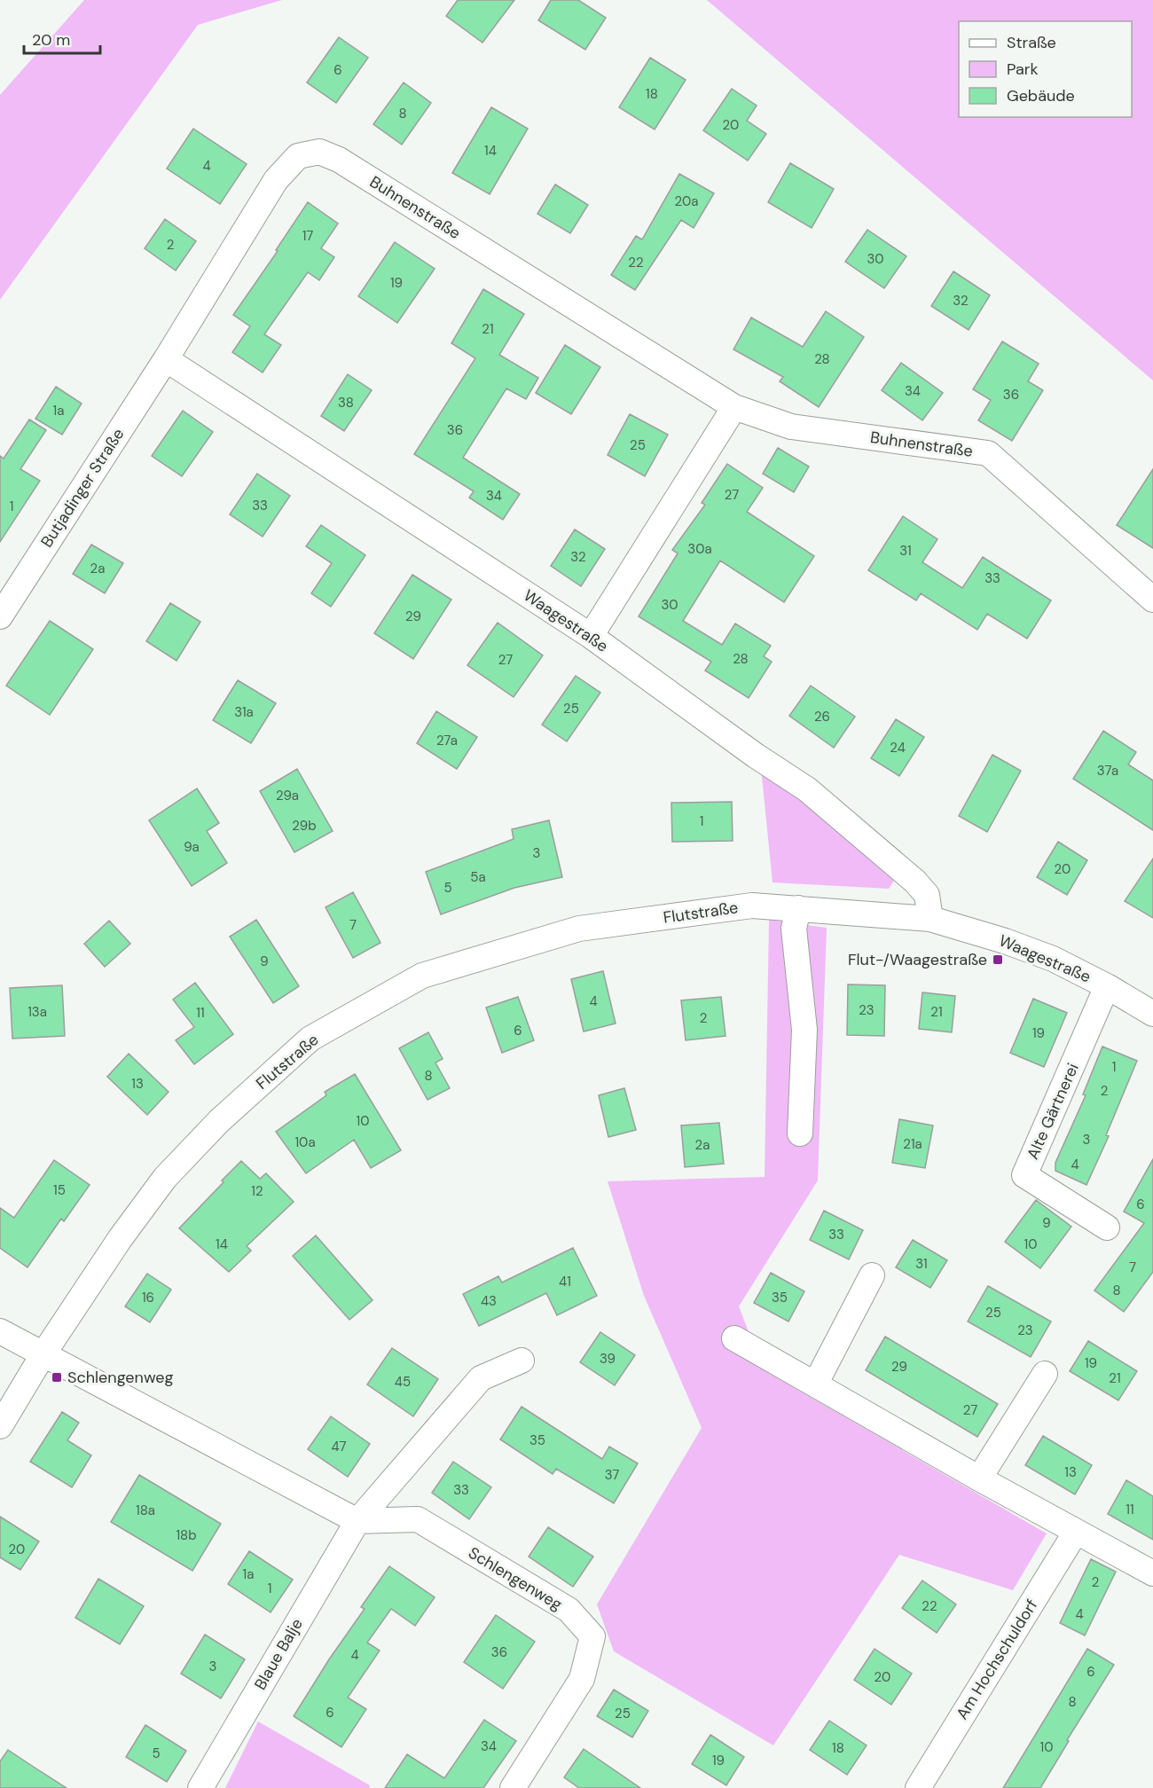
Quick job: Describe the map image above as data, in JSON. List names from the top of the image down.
{
  "streets": {
    "street": [
      "Buhnenstraße",
      "Butjadinger Straße",
      "Waagestraße",
      "Flutstraße",
      "Alte Gärtnerei",
      "Schlengenweg",
      "Blaue Balje",
      "Am Hochschuldorf"
    ]
  },
  "crossings": [
    ["Buhnenstraße", "Butjadinger Straße"],
    ["Buhnenstraße", "Waagestraße"],
    ["Butjadinger Straße", "Waagestraße"],
    ["Waagestraße", "Flutstraße"],
    ["Waagestraße", "Alte Gärtnerei"],
    ["Flutstraße", "Schlengenweg"],
    ["Schlengenweg", "Blaue Balje"]
  ],
  "places": {
    "transit": ["Flut-/Waagestraße", "Schlengenweg"]
  },
  "house_numbers": [
    "6",
    "18",
    "8",
    "20",
    "14",
    "4",
    "20a",
    "17",
    "2",
    "30",
    "22",
    "19",
    "32",
    "21",
    "28",
    "34",
    "36",
    "38",
    "1a",
    "36",
    "25",
    "27",
    "34",
    "33",
    "1",
    "30a",
    "31",
    "32",
    "2a",
    "33",
    "30",
    "29",
    "28",
    "27",
    "25",
    "31a",
    "26",
    "27a",
    "24",
    "37a",
    "29a",
    "1",
    "29b",
    "9a",
    "3",
    "20",
    "5a",
    "5",
    "7",
    "9",
    "4",
    "23",
    "13a",
    "21",
    "11",
    "2",
    "6",
    "19",
    "1",
    "8",
    "13",
    "2",
    "10",
    "3",
    "10a",
    "21a",
    "2a",
    "4",
    "15",
    "12",
    "6",
    "9",
    "33",
    "14",
    "10",
    "31",
    "7",
    "41",
    "8",
    "16",
    "35",
    "43",
    "25",
    "23",
    "39",
    "19",
    "29",
    "21",
    "45",
    "27",
    "35",
    "47",
    "13",
    "37",
    "33",
    "11",
    "18a",
    "18b",
    "20",
    "1a",
    "2",
    "1",
    "22",
    "4",
    "36",
    "4",
    "3",
    "6",
    "20",
    "8",
    "6",
    "25",
    "34",
    "10",
    "18",
    "5",
    "19"
  ],
  "legend": ["Straße", "Park", "Gebäude"],
  "scale_bar": "20 m"
}
